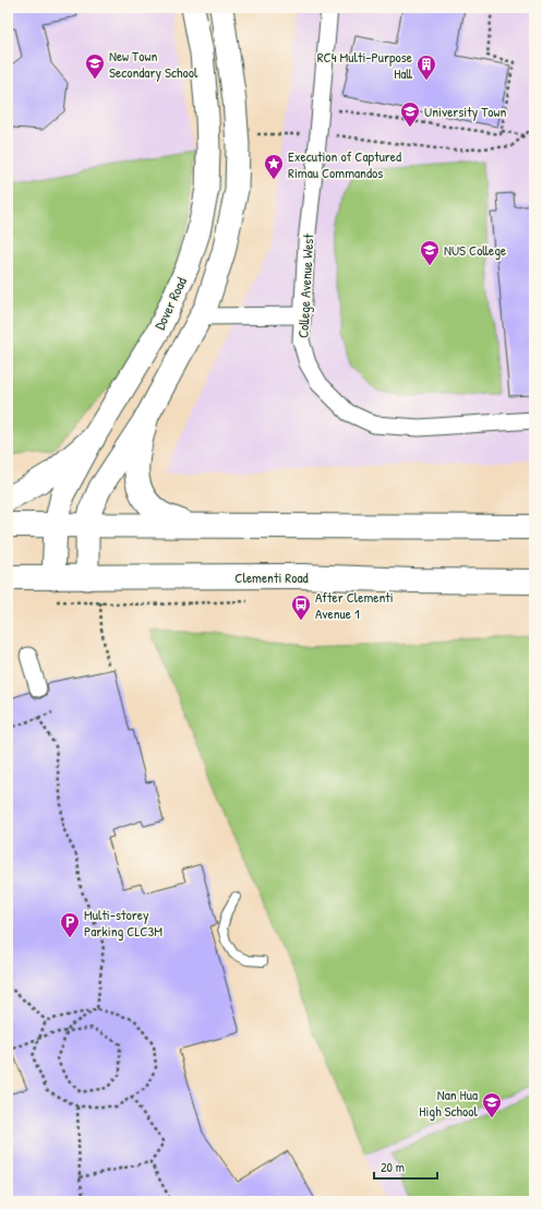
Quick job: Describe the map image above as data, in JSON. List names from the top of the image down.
{
  "streets": {
    "main road": ["Clementi Road"],
    "street": ["College Avenue West", "Dover Road"]
  },
  "crossings": [
    ["Dover Road", "Clementi Road"]
  ],
  "places": {
    "school or university": [
      "New Town Secondary School",
      "University Town",
      "NUS College",
      "Nan Hua High School"
    ],
    "building": ["RC4 Multi-Purpose Hall"],
    "place": ["Execution of Captured Rimau Commandos"],
    "bus stop": ["After Clementi Avenue 1"],
    "parking": ["Multi-storey Parking CLC3M"]
  },
  "scale_bar": "20 m"
}
